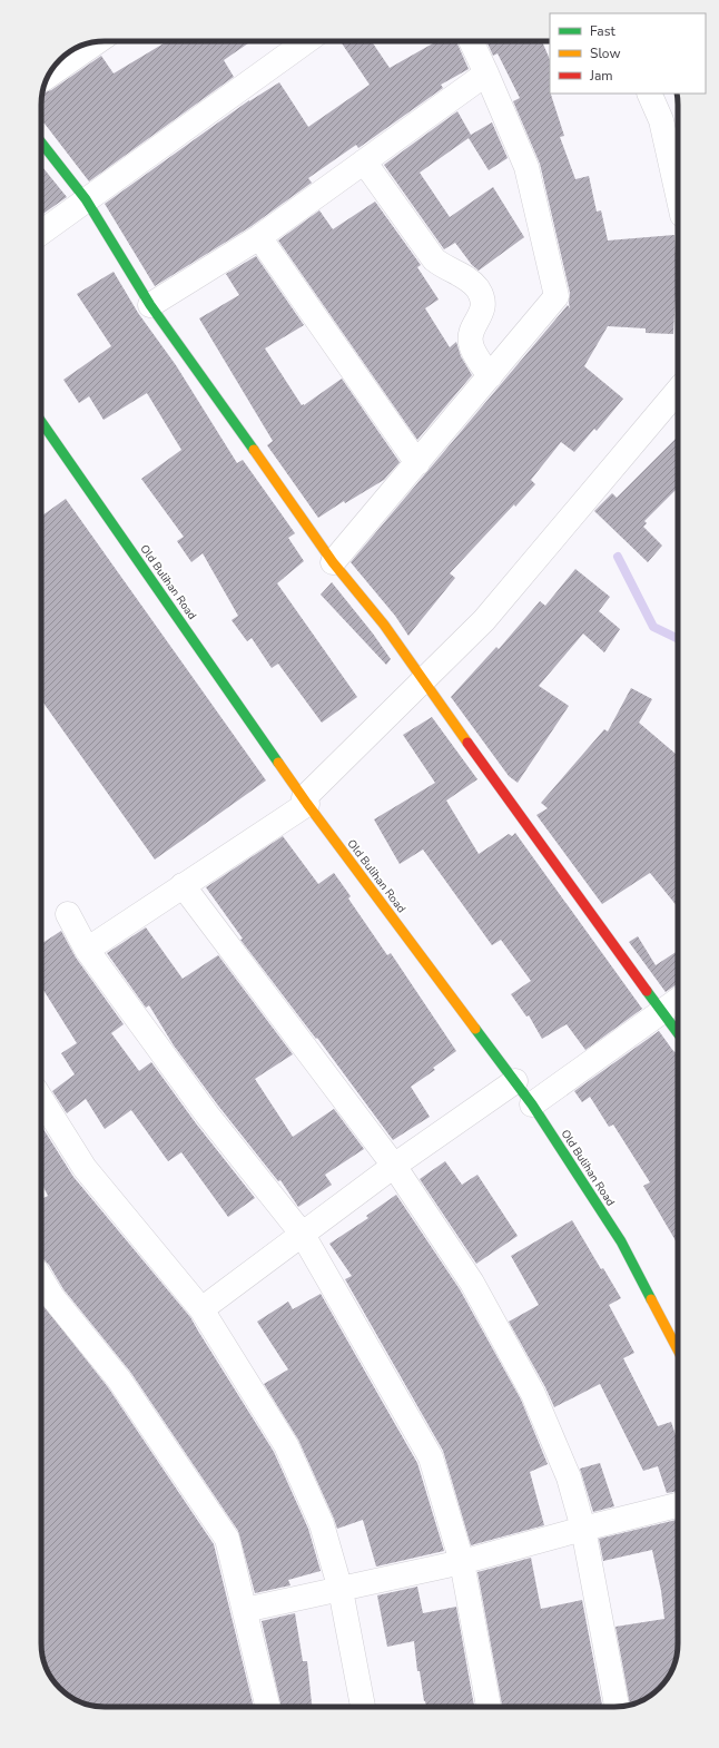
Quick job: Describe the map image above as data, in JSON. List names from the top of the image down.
{
  "streets": {
    "street": ["Old Bulihan Road"]
  },
  "legend": ["Fast", "Slow", "Jam"]
}
